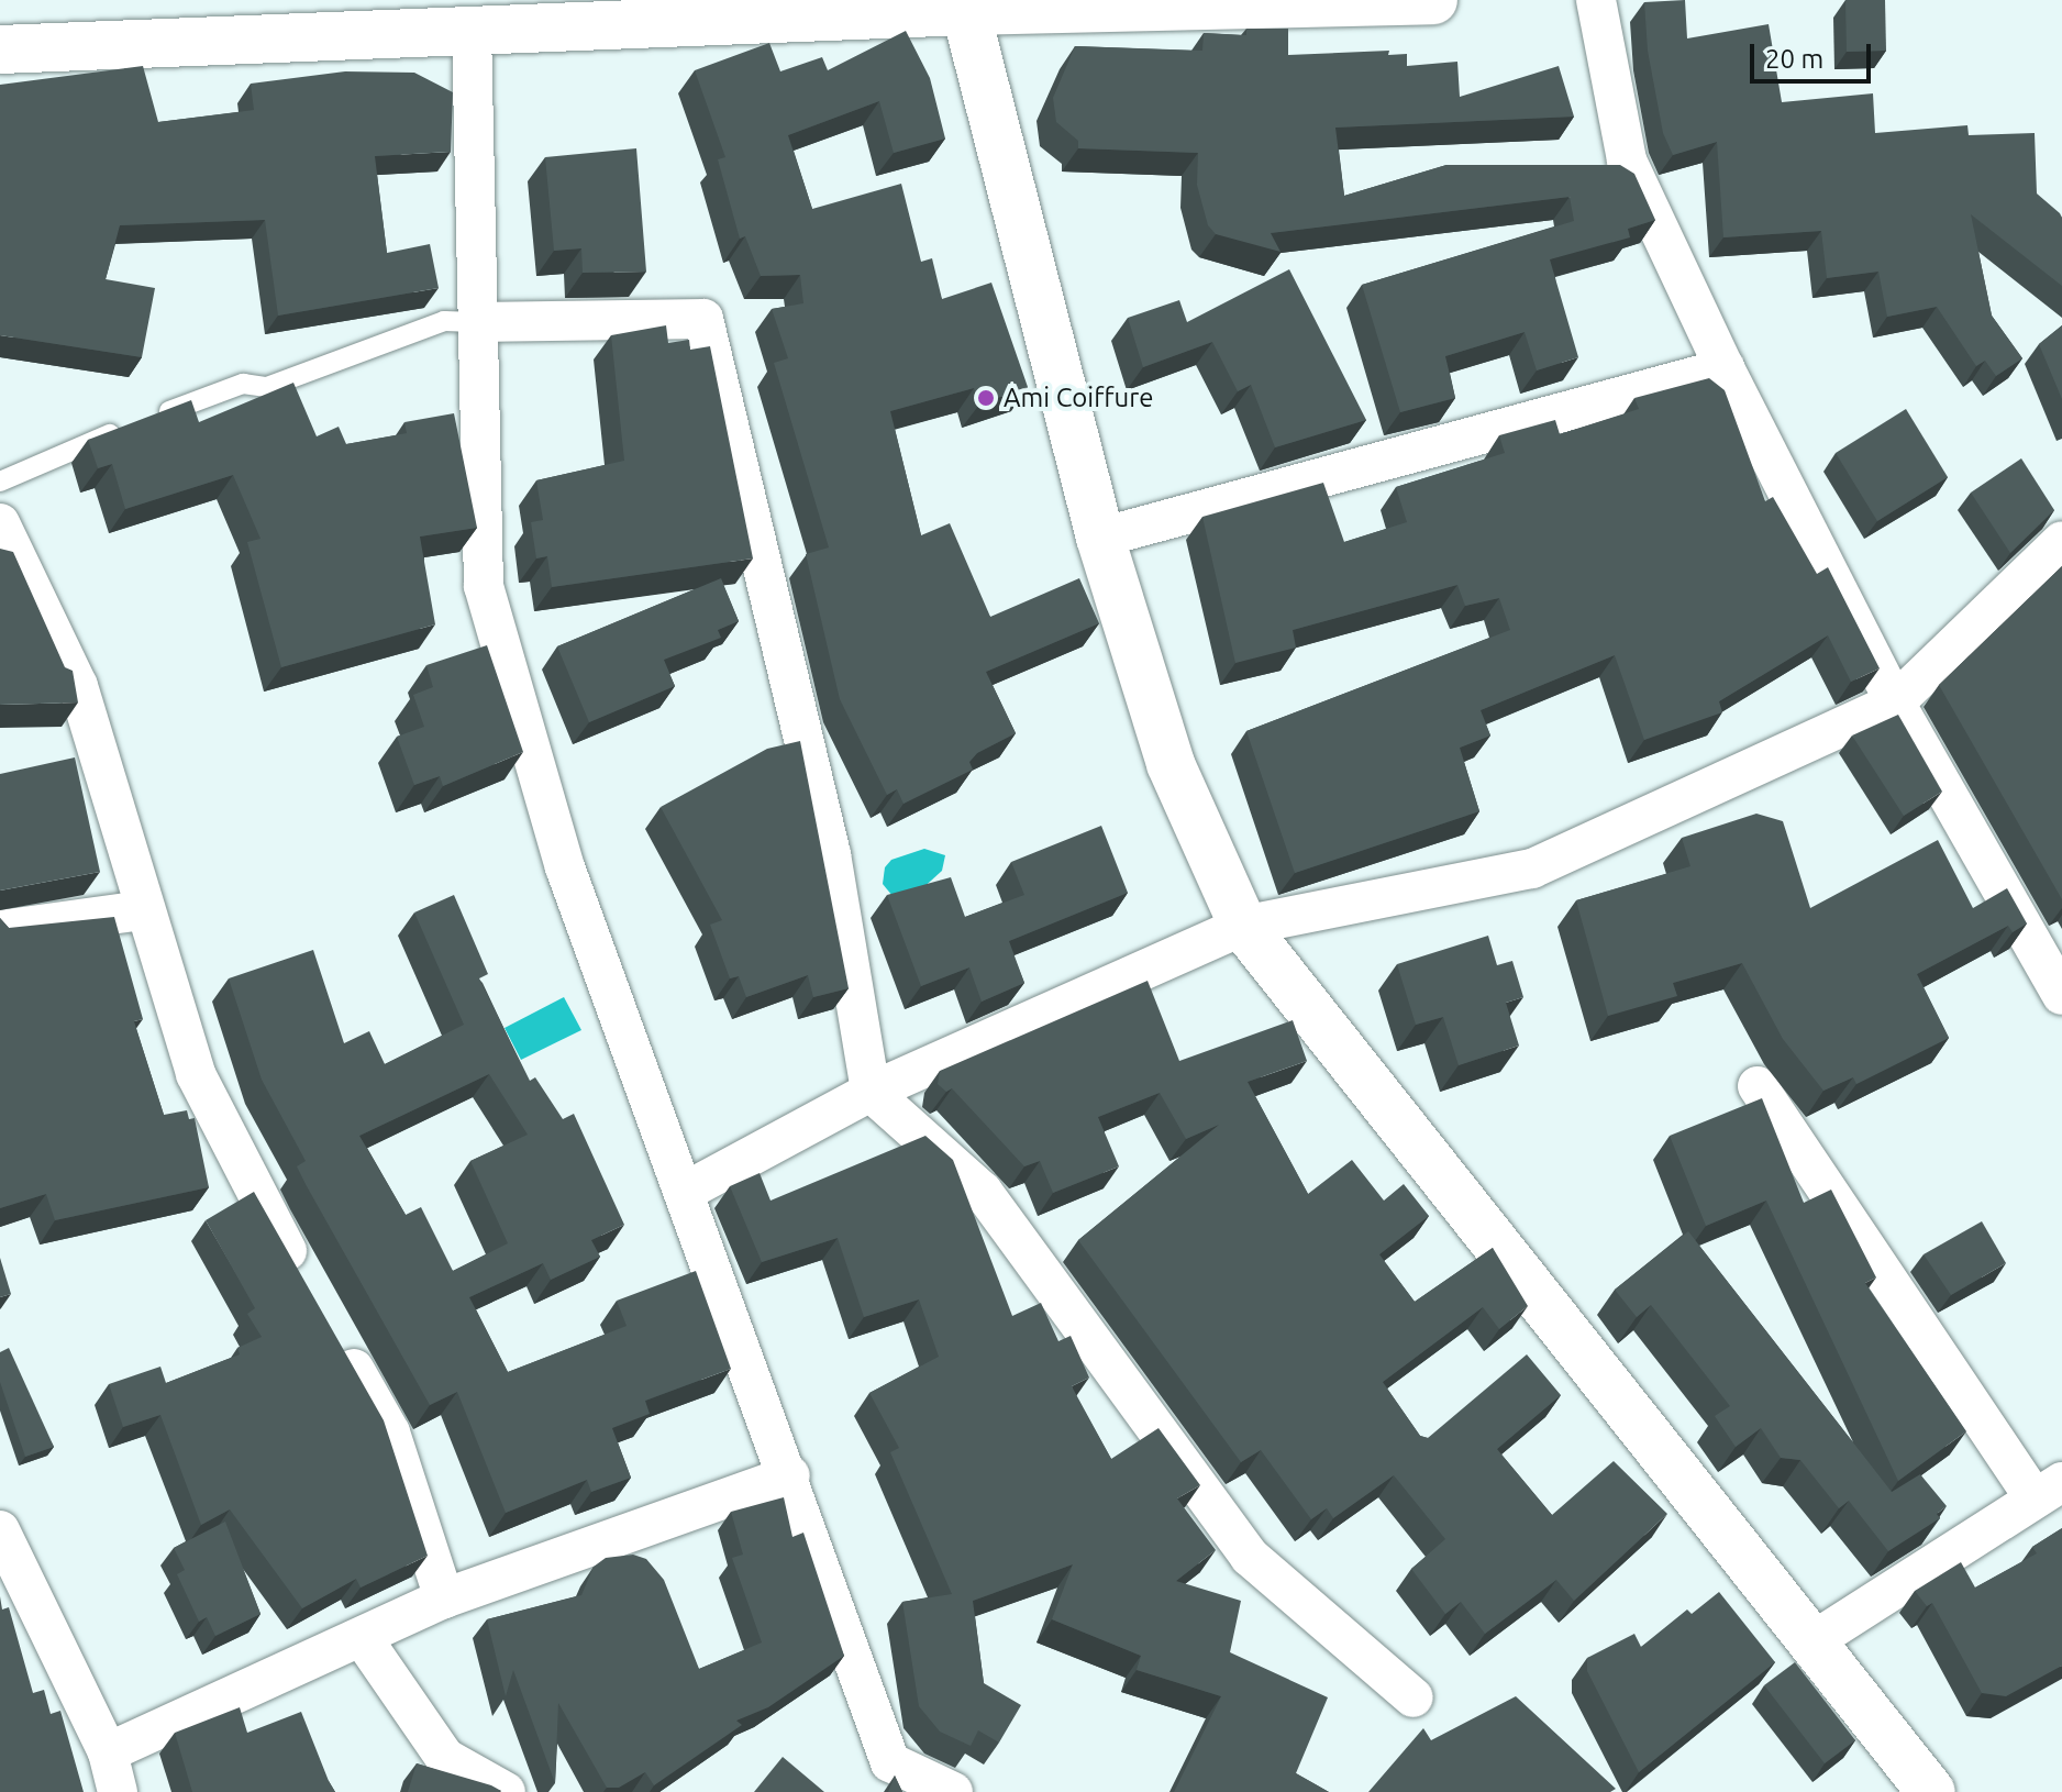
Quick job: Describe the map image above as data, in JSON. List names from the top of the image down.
{
  "places": ["Ami Coiffure"],
  "scale_bar": "20 m"
}
